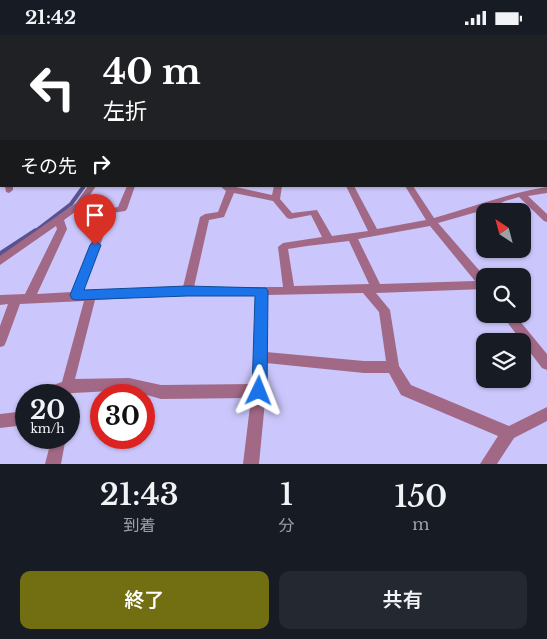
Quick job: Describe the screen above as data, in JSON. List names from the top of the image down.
{
  "north": "top left",
  "page": {
    "status": "21:42",
    "turn": ["40 m", "左折"],
    "then": "その先",
    "speed": "20 km/h",
    "limit": "30",
    "eta": [
      "21:43",
      "到着",
      "1",
      "分",
      "150",
      "m"
    ],
    "buttons": ["終了", "共有"]
  }
}
